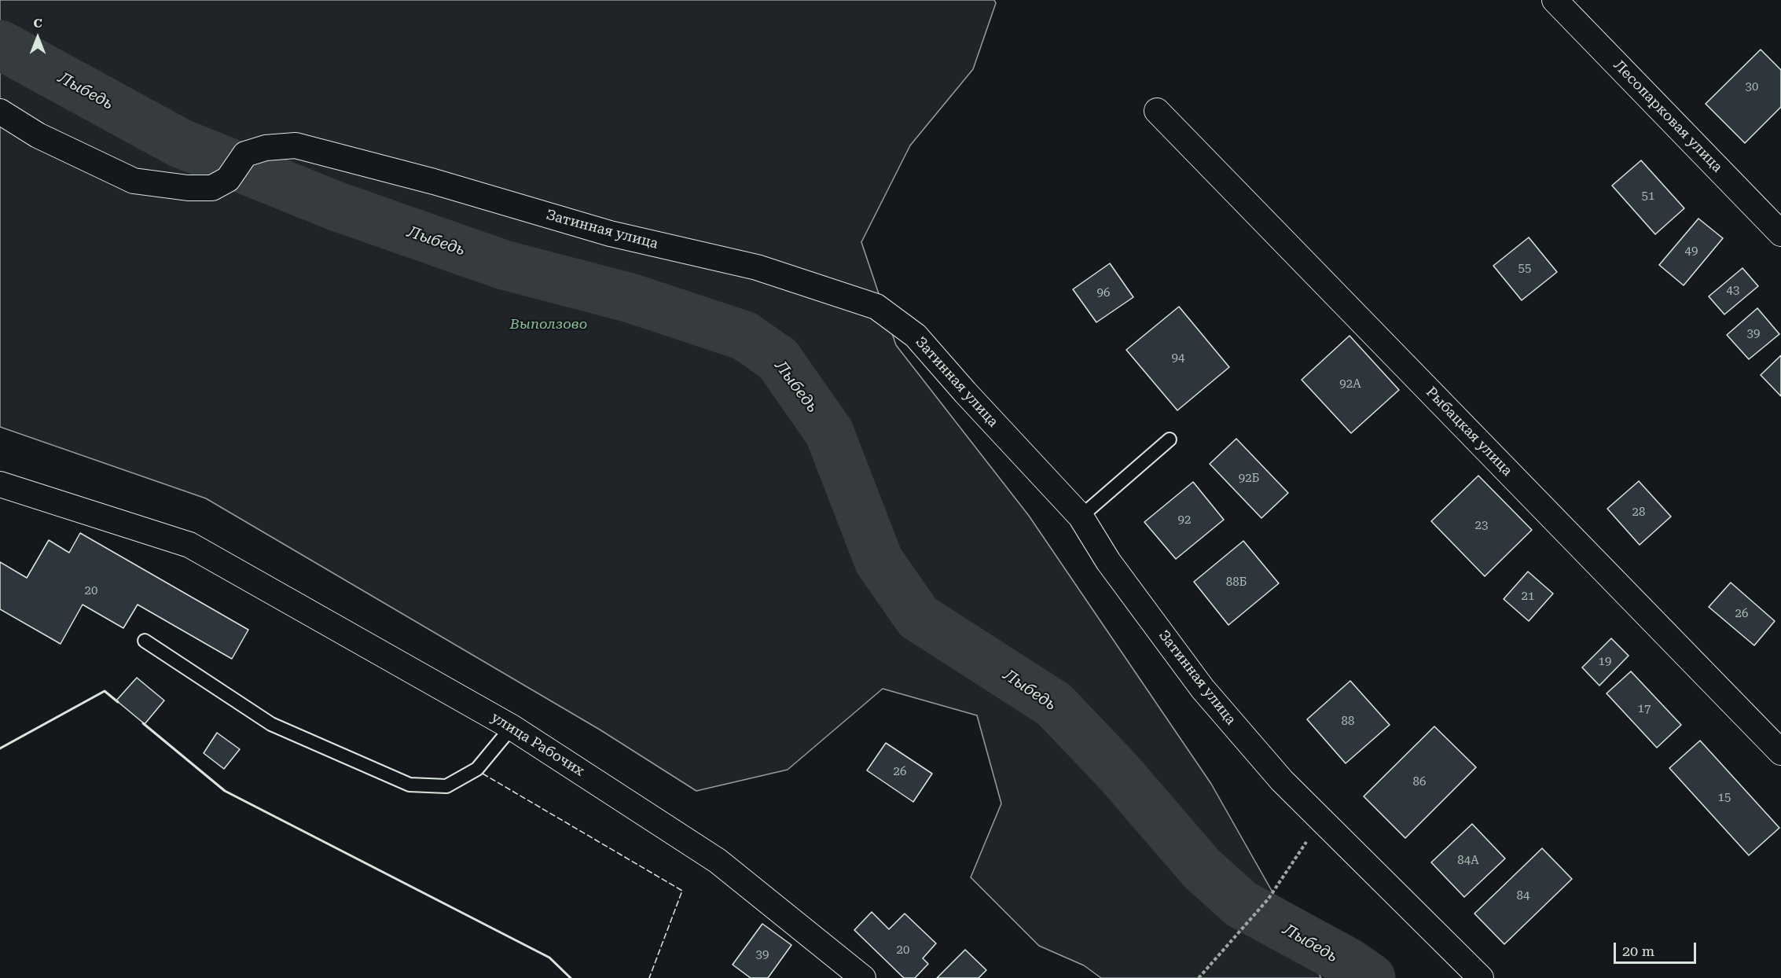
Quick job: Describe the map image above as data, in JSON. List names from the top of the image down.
{
  "streets": {
    "street": [
      "Лесопарковая улица",
      "Затинная улица",
      "Рыбацкая улица",
      "улица Рабочих"
    ]
  },
  "water": ["Лыбедь"],
  "parks": ["Выползово"],
  "house_numbers": [
    "30",
    "51",
    "49",
    "55",
    "43",
    "96",
    "39",
    "94",
    "92А",
    "92Б",
    "28",
    "92",
    "23",
    "88Б",
    "20",
    "21",
    "26",
    "19",
    "17",
    "88",
    "26",
    "86",
    "15",
    "84А",
    "84",
    "20",
    "39"
  ],
  "scale_bar": "20 m",
  "north": "top"
}
